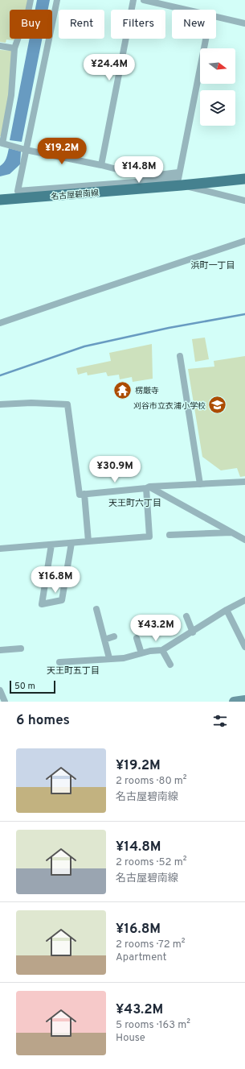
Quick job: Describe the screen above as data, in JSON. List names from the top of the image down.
{
  "streets": {
    "main road": ["名古屋碧南線"]
  },
  "districts": ["浜町一丁目", "天王町六丁目", "天王町五丁目"],
  "places": {
    "temple": ["楞厳寺"],
    "school or university": ["刈谷市立衣浦小学校"]
  },
  "scale_bar": "50 m",
  "north": "right",
  "page": {
    "chip": [
      "Buy",
      "Rent",
      "Filters",
      "New"
    ],
    "price": [
      "¥24.4M",
      "¥19.2M",
      "¥14.8M",
      "¥30.9M",
      "¥16.8M",
      "¥43.2M"
    ],
    "scale": "50 m",
    "heading": "6 homes",
    "list": [
      {
        "name": "¥19.2M",
        "note": "2 rooms · 80 m² · 名古屋碧南線"
      },
      {
        "name": "¥14.8M",
        "note": "2 rooms · 52 m² · 名古屋碧南線"
      },
      {
        "name": "¥16.8M",
        "note": "2 rooms · 72 m² · Apartment"
      },
      {
        "name": "¥43.2M",
        "note": "5 rooms · 163 m² · House"
      }
    ]
  }
}
